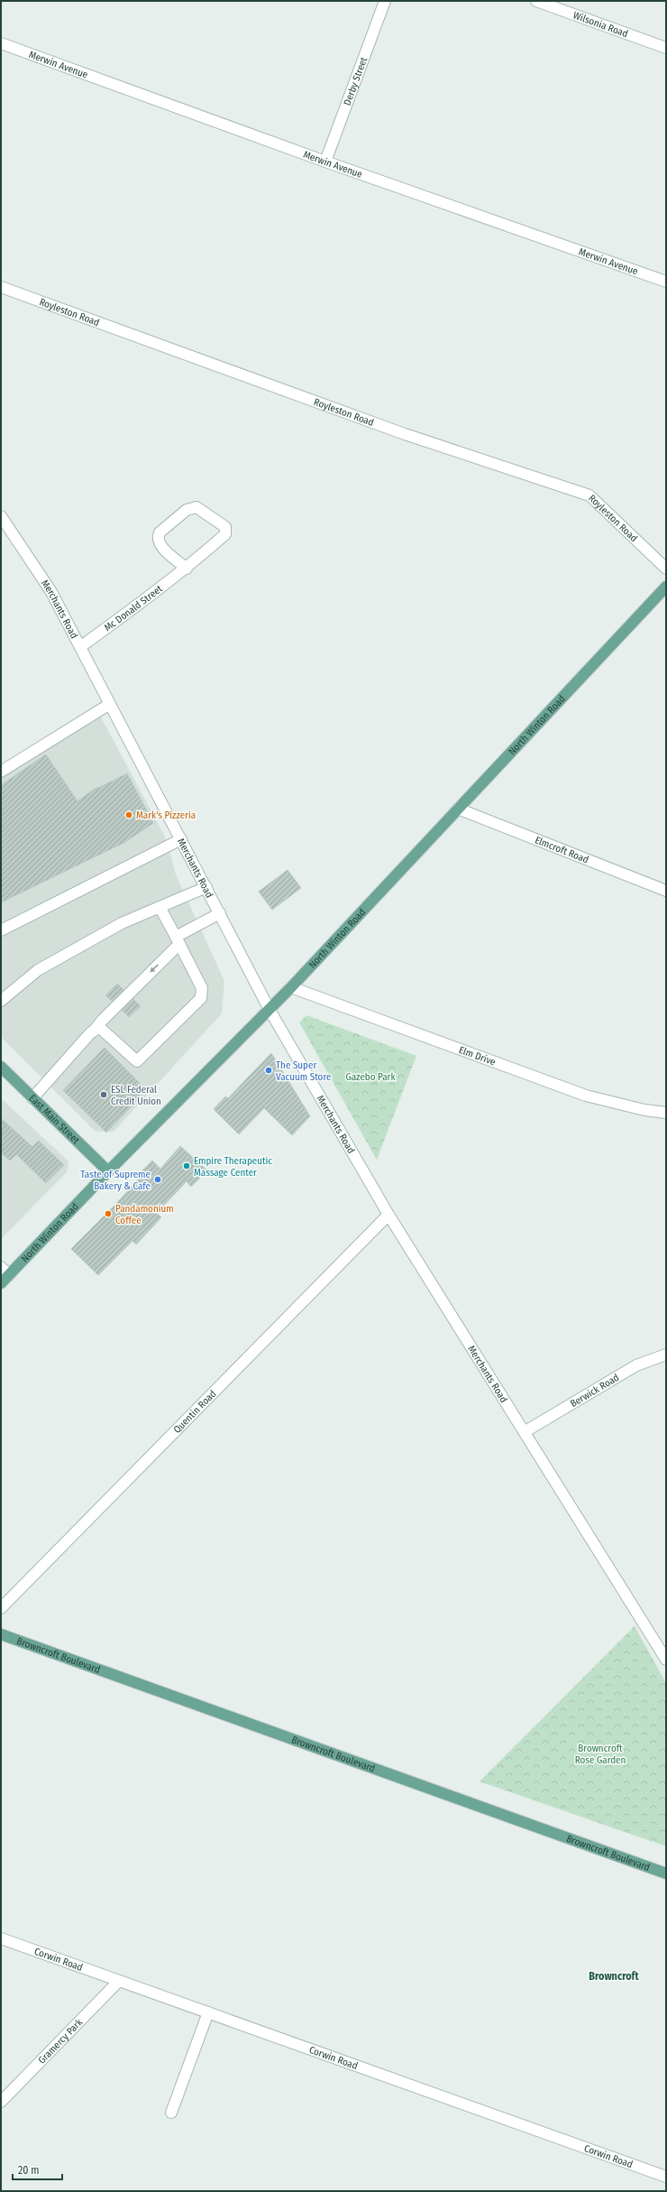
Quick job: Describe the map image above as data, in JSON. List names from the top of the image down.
{
  "streets": {
    "main road": ["North Winton Road", "East Main Street", "Browncroft Boulevard"],
    "street": [
      "Wilsonia Road",
      "Merwin Avenue",
      "Derby Street",
      "Royleston Road",
      "Mc Donald Street",
      "Merchants Road",
      "Elmcroft Road",
      "Elm Drive",
      "Berwick Road",
      "Quentin Road",
      "Corwin Road",
      "Gramercy Park"
    ]
  },
  "crossings": [
    ["Merwin Avenue", "Derby Street"],
    ["Mc Donald Street", "Merchants Road"],
    ["Merchants Road", "North Winton Road"],
    ["Merchants Road", "Berwick Road"],
    ["Merchants Road", "Quentin Road"],
    ["North Winton Road", "Elmcroft Road"],
    ["North Winton Road", "Elm Drive"],
    ["North Winton Road", "East Main Street"],
    ["Corwin Road", "Gramercy Park"]
  ],
  "districts": ["Browncroft"],
  "parks": ["Gazebo Park", "Browncroft Rose Garden"],
  "places": [
    "Mark's Pizzeria",
    "The Super Vacuum Store",
    "ESL Federal Credit Union",
    "Empire Therapeutic Massage Center",
    "Taste of Supreme Bakery & Cafe",
    "Pandamonium Coffee"
  ],
  "scale_bar": "20 m"
}
